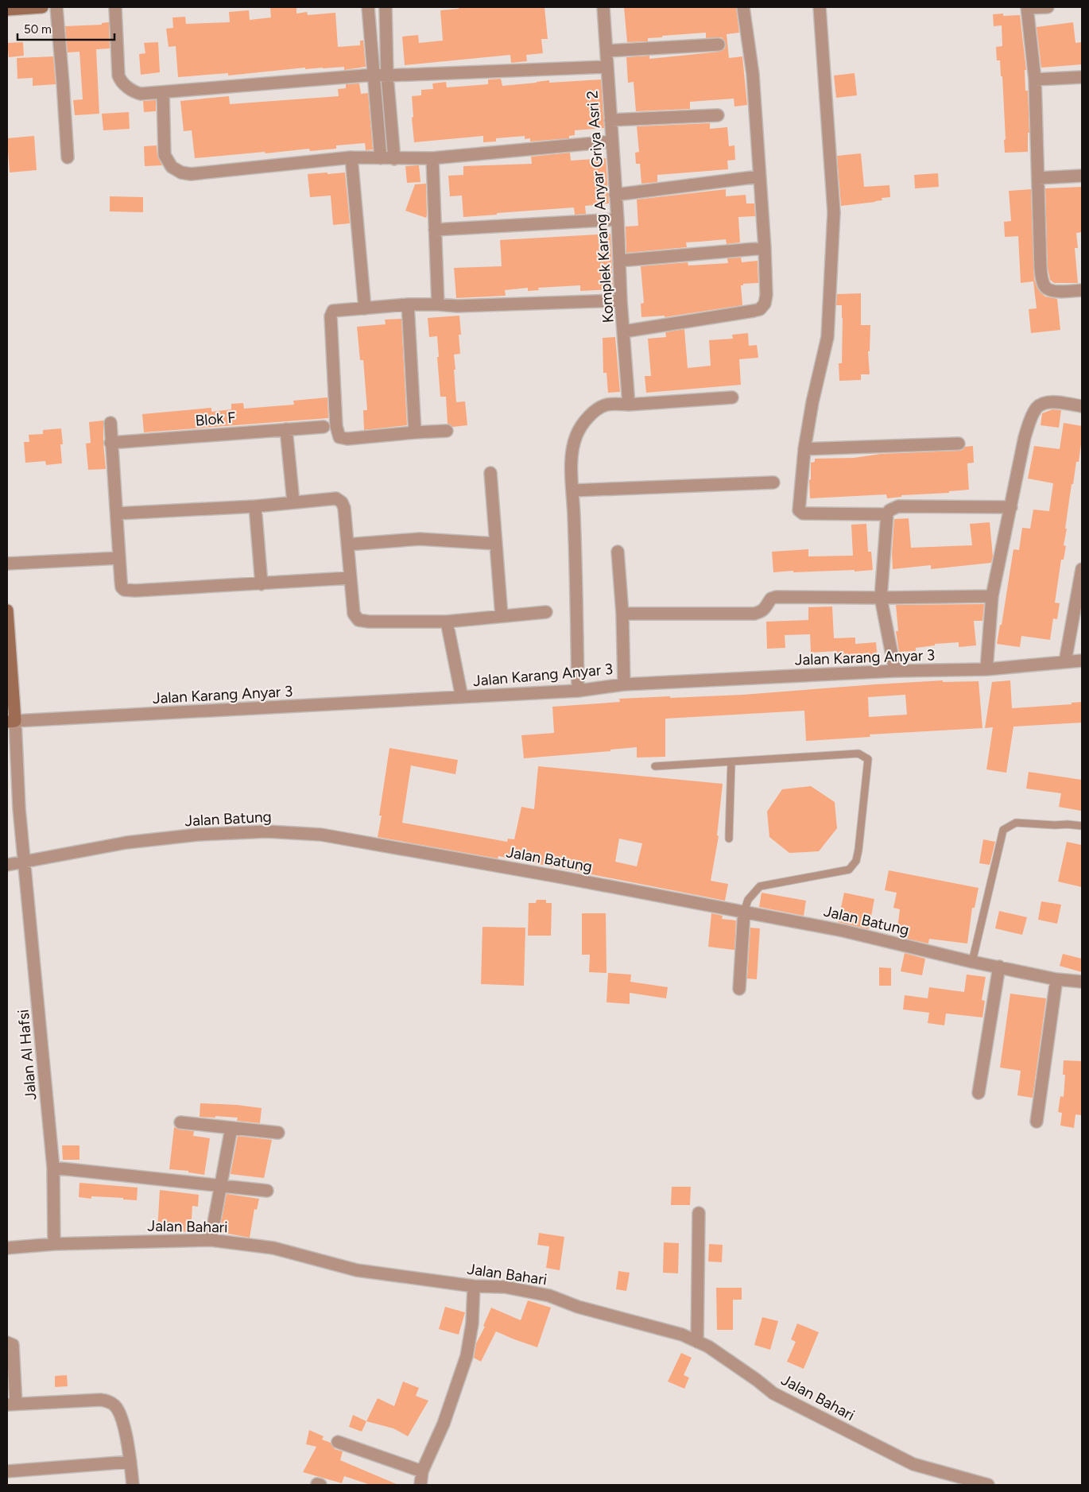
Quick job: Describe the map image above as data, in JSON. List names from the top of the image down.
{
  "streets": {
    "street": [
      "Komplek Karang Anyar Griya Asri 2",
      "Blok F",
      "Jalan Karang Anyar 3",
      "Jalan Batung",
      "Jalan Al Hafsi",
      "Jalan Bahari"
    ]
  },
  "crossings": [
    ["Jalan Karang Anyar 3", "Jalan Al Hafsi"],
    ["Jalan Batung", "Jalan Al Hafsi"],
    ["Jalan Al Hafsi", "Jalan Bahari"]
  ],
  "scale_bar": "50 m"
}
